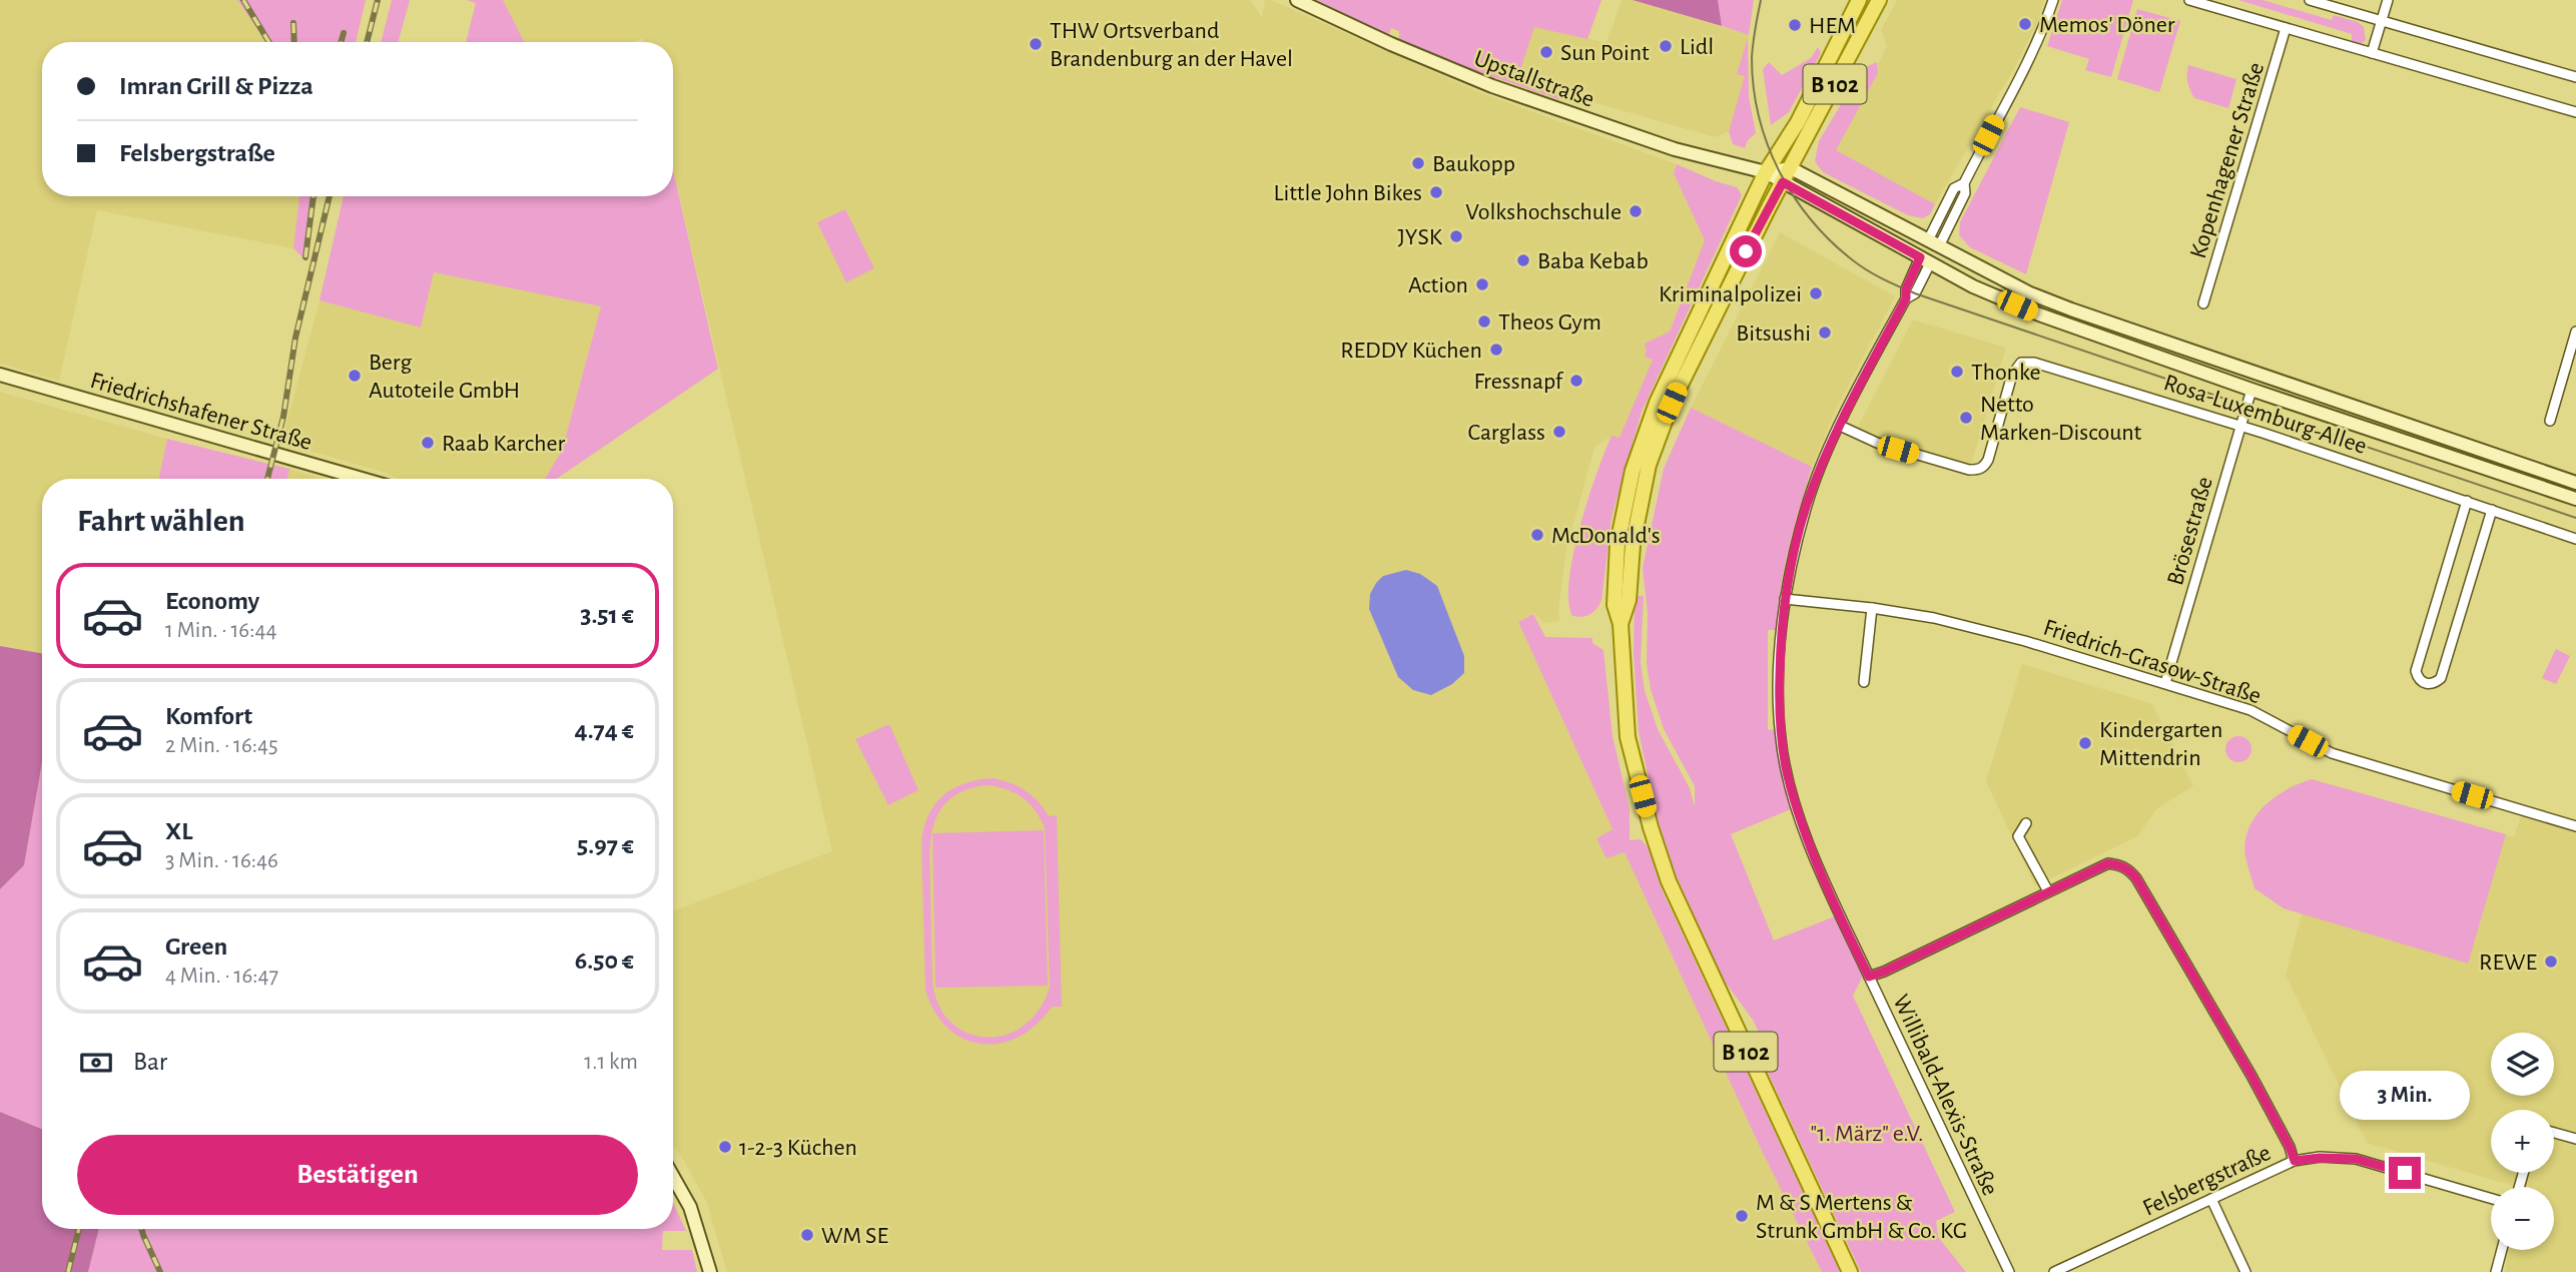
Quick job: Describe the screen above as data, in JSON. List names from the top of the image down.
{
  "streets": {
    "main road": ["B 102"],
    "street": [
      "Upstallstraße",
      "Kopenhagener Straße",
      "Friedrichshafener Straße",
      "Rosa-Luxemburg-Allee",
      "Brösestraße",
      "Friedrich-Grasow-Straße",
      "Willibald-Alexis-Straße",
      "Felsbergstraße"
    ]
  },
  "crossings": [
    ["Upstallstraße", "B 102"],
    ["Upstallstraße", "Rosa-Luxemburg-Allee"],
    ["B 102", "Rosa-Luxemburg-Allee"],
    ["Rosa-Luxemburg-Allee", "Brösestraße"],
    ["Rosa-Luxemburg-Allee", "Willibald-Alexis-Straße"],
    ["Brösestraße", "Friedrich-Grasow-Straße"],
    ["Friedrich-Grasow-Straße", "Willibald-Alexis-Straße"]
  ],
  "parks": ["\"1. März\" e.V."],
  "places": [
    "Memos' Döner",
    "HEM",
    "THW Ortsverband Brandenburg an der Havel",
    "Lidl",
    "Sun Point",
    "Baukopp",
    "Little John Bikes",
    "Volkshochschule",
    "JYSK",
    "Baba Kebab",
    "Action",
    "Kriminalpolizei",
    "Theos Gym",
    "Bitsushi",
    "REDDY Küchen",
    "Thonke",
    "Berg Autoteile GmbH",
    "Fressnapf",
    "Netto Marken-Discount",
    "Carglass",
    "Raab Karcher",
    "McDonald's",
    "Kindergarten Mittendrin",
    "REWE",
    "1-2-3 Küchen",
    "M & S Mertens & Strunk GmbH & Co. KG",
    "WM SE"
  ],
  "page": {
    "banner": ["Imran Grill & Pizza", "Felsbergstraße"],
    "heading": "Fahrt wählen",
    "list": [
      {
        "name": "Economy",
        "note": "1 Min. · 16:44",
        "value": "3.51 €"
      },
      {
        "name": "Komfort",
        "note": "2 Min. · 16:45",
        "value": "4.74 €"
      },
      {
        "name": "XL",
        "note": "3 Min. · 16:46",
        "value": "5.97 €"
      },
      {
        "name": "Green",
        "note": "4 Min. · 16:47",
        "value": "6.50 €"
      }
    ],
    "pay": ["Bar", "1.1 km"],
    "map_buttons": ["+", "−"],
    "bubble": "3 Min.",
    "buttons": "Bestätigen"
  }
}
